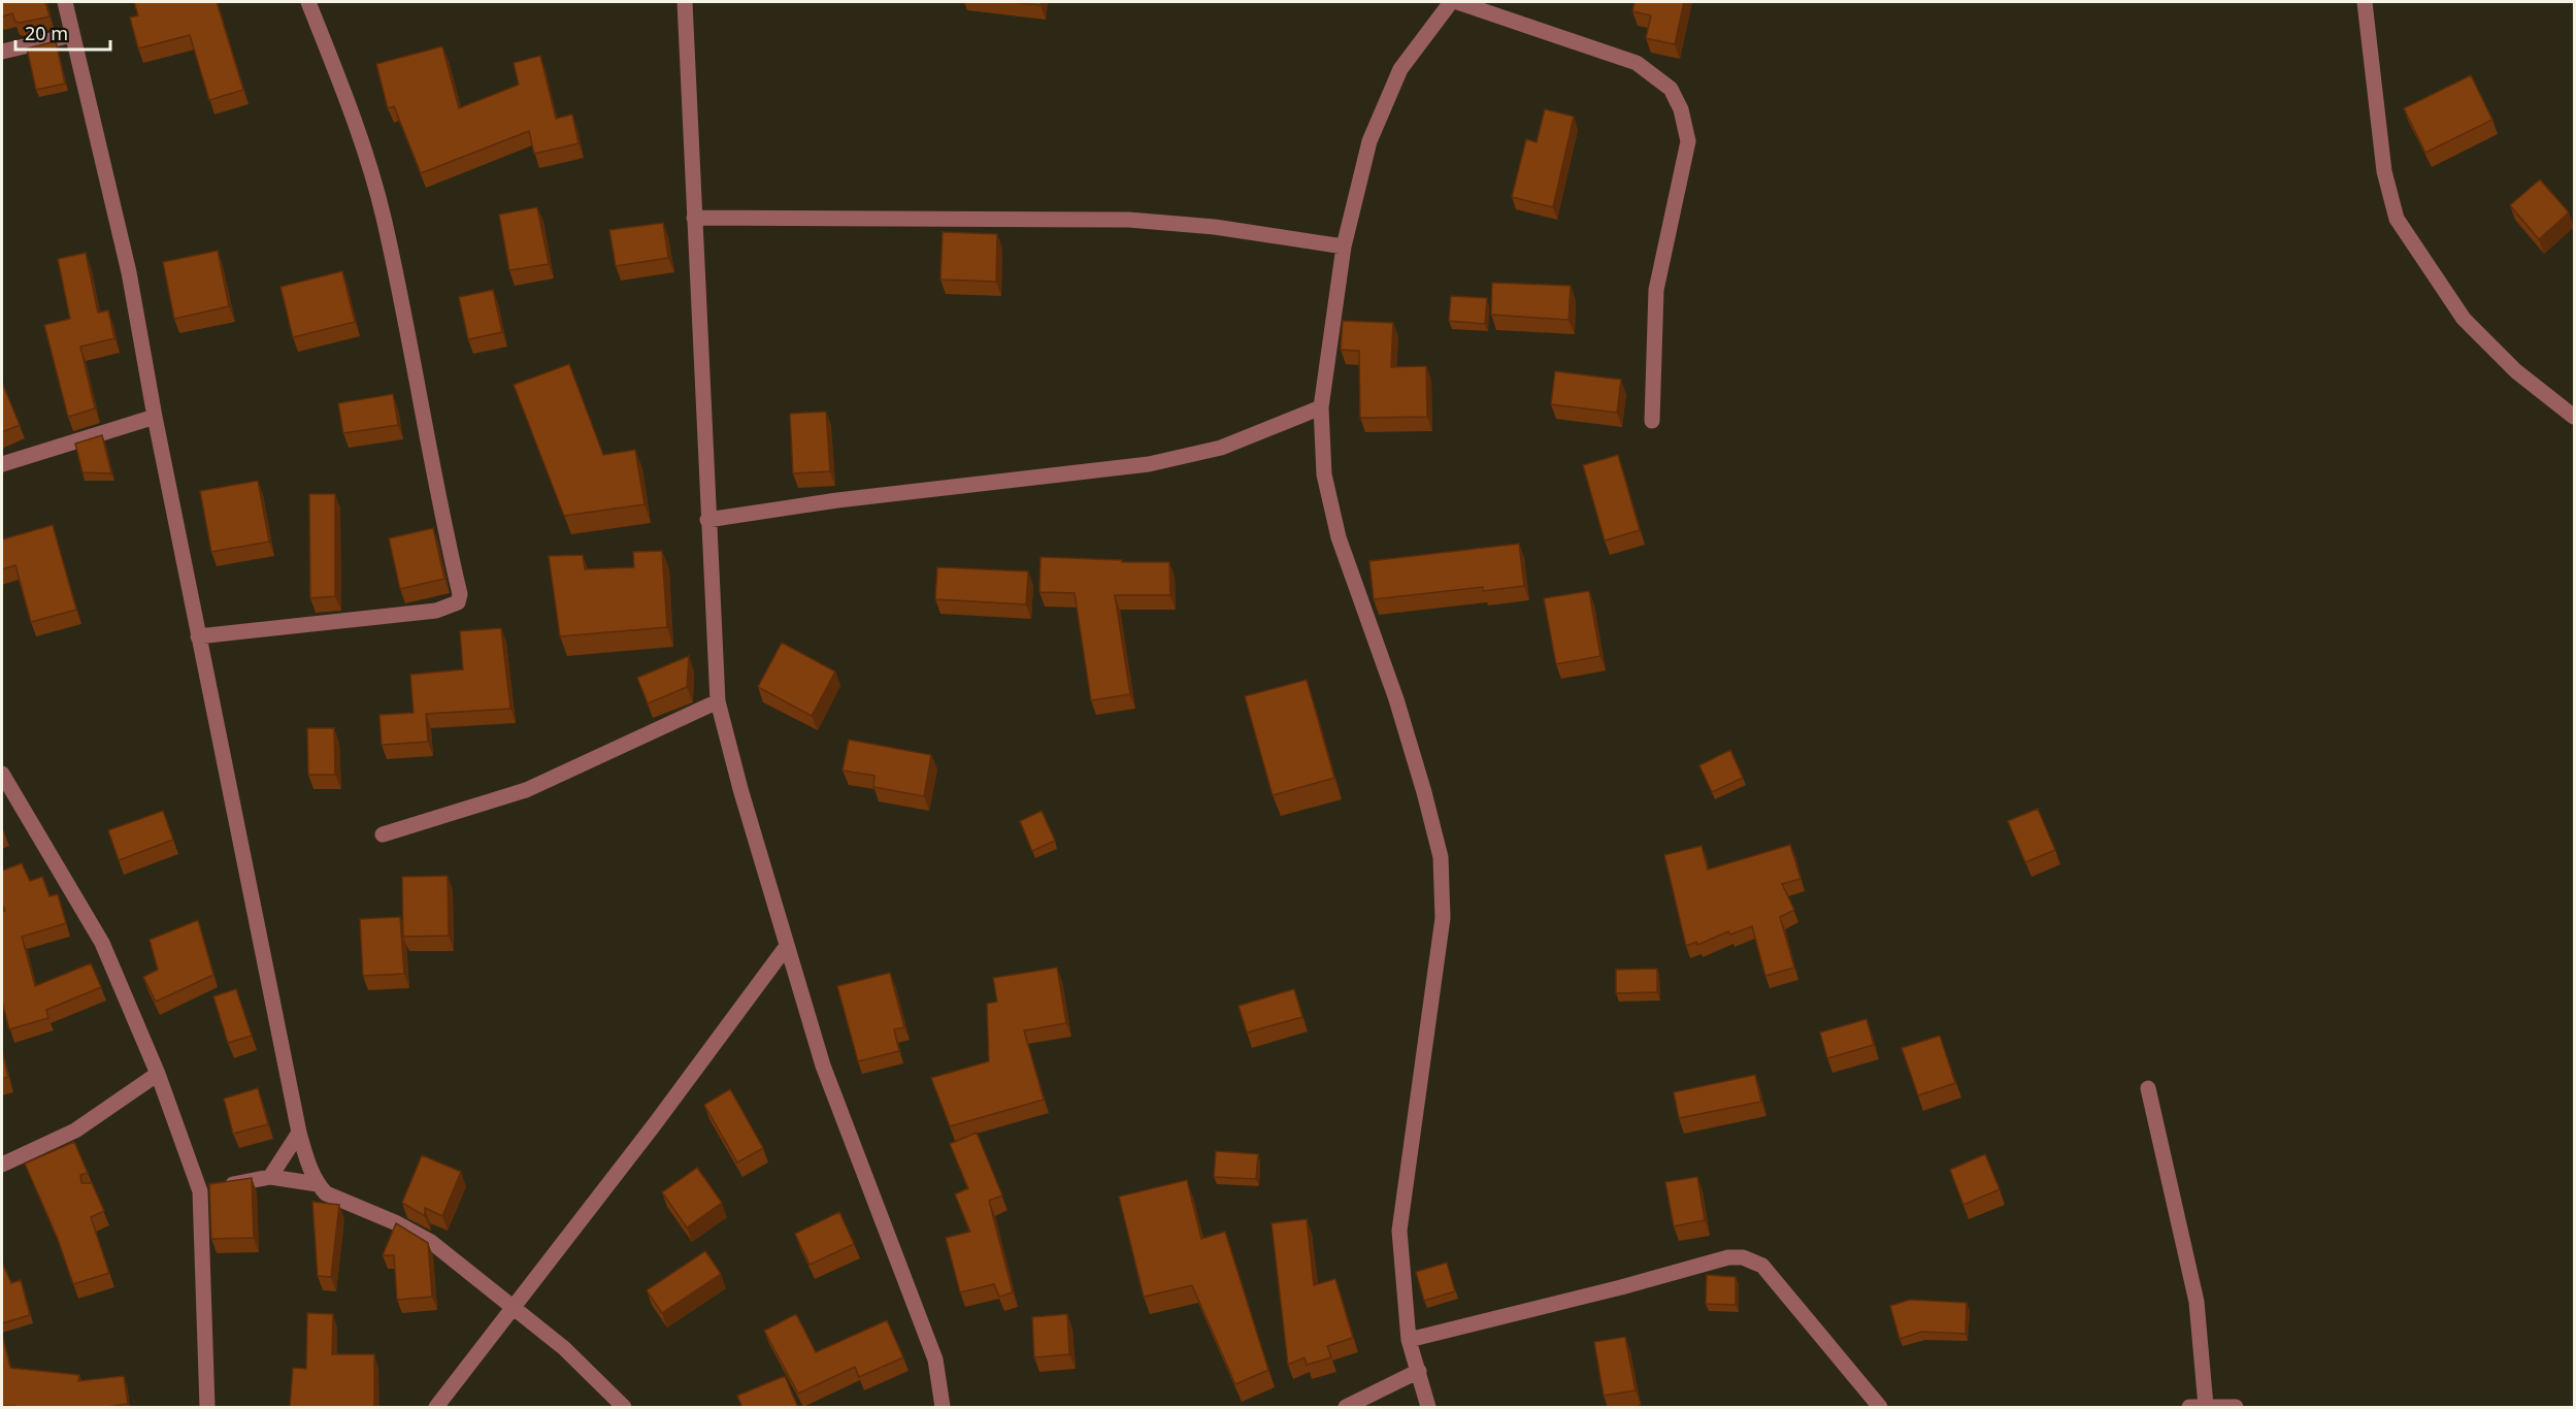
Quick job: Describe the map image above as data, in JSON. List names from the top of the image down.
{
  "scale_bar": "20 m"
}
